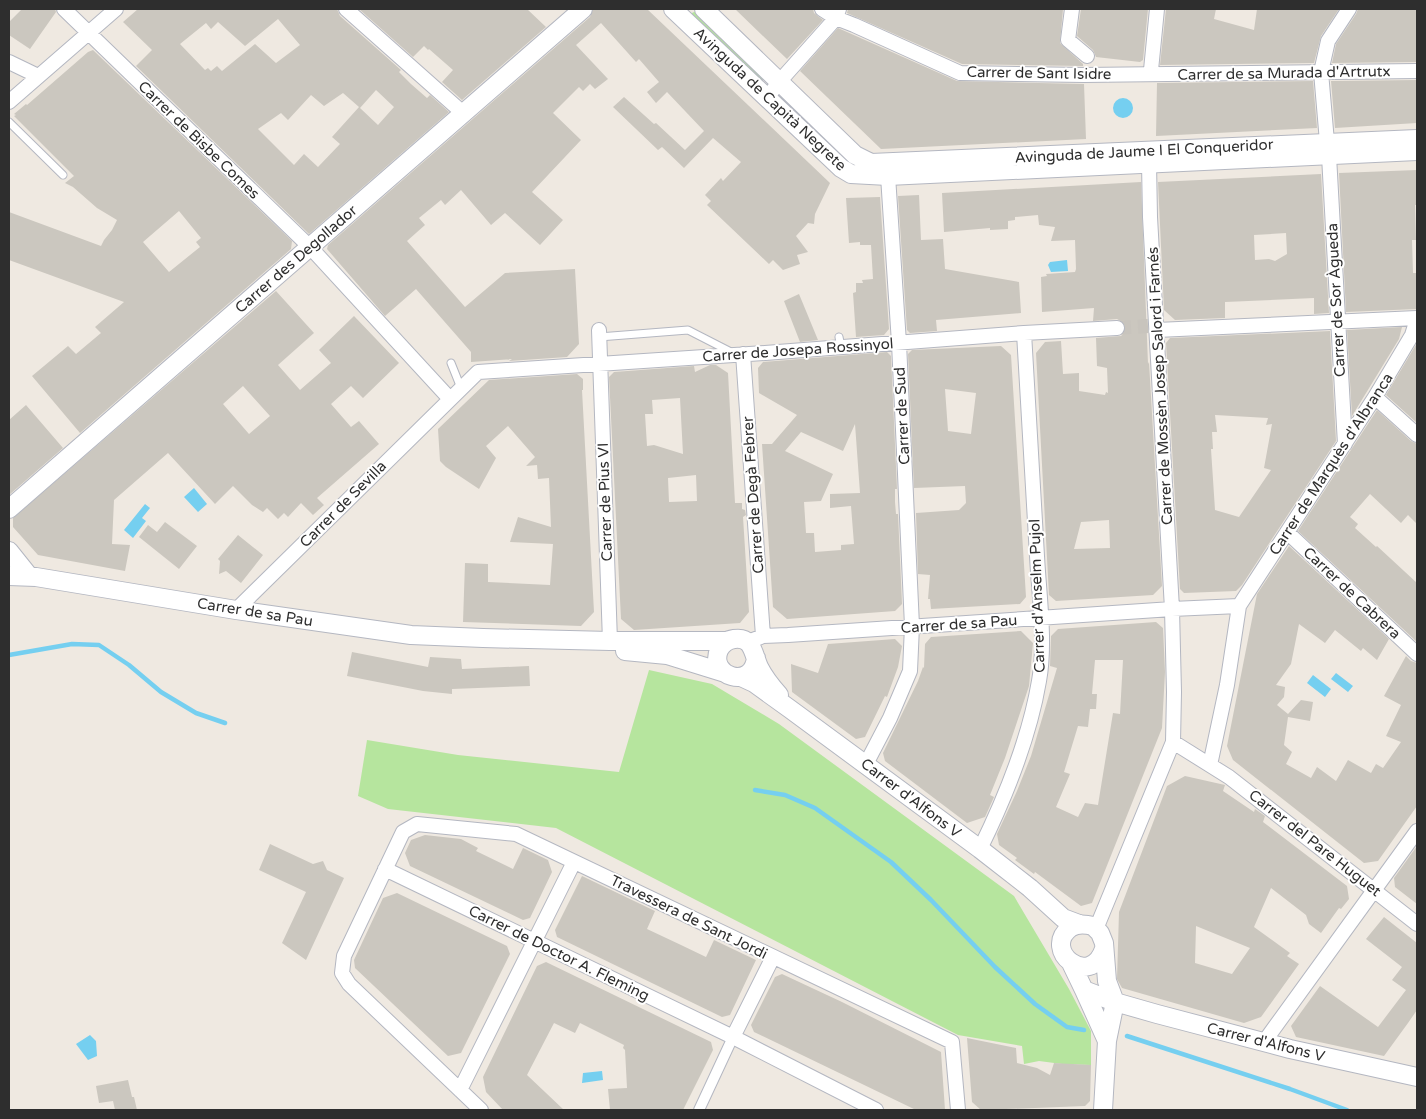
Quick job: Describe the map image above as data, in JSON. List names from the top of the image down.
{
  "streets": {
    "street": [
      "Carrer de Sant Isidre",
      "Carrer de sa Murada d'Artrutx",
      "Avinguda de Capità Negrete",
      "Carrer de Bisbe Comes",
      "Avinguda de Jaume I El Conqueridor",
      "Carrer des Degollador",
      "Carrer de Sor Àgueda",
      "Carrer de Josepa Rossinyol",
      "Carrer de Mossèn Josep Salord i Farnés",
      "Carrer de Sud",
      "Carrer de Marquès d'Albranca",
      "Carrer de Degà Febrer",
      "Carrer de Pius VI",
      "Carrer de Sevilla",
      "Carrer de Cabrera",
      "Carrer d'Anselm Pujol",
      "Carrer de sa Pau",
      "Carrer d'Alfons V",
      "Carrer del Pare Huguet",
      "Travessera de Sant Jordi",
      "Carrer de Doctor A. Fleming"
    ]
  },
  "crossings": [
    ["Carrer de Sant Isidre", "Carrer de sa Murada d'Artrutx"],
    ["Carrer de sa Murada d'Artrutx", "Carrer de Sor Àgueda"],
    ["Avinguda de Capità Negrete", "Avinguda de Jaume I El Conqueridor"],
    ["Avinguda de Capità Negrete", "Carrer de Sud"],
    ["Carrer de Bisbe Comes", "Carrer des Degollador"],
    ["Avinguda de Jaume I El Conqueridor", "Carrer de Sor Àgueda"],
    ["Avinguda de Jaume I El Conqueridor", "Carrer de Mossèn Josep Salord i Farnés"],
    ["Avinguda de Jaume I El Conqueridor", "Carrer de Sud"],
    ["Carrer de Sor Àgueda", "Carrer de Marquès d'Albranca"],
    ["Carrer de Josepa Rossinyol", "Carrer de Sud"],
    ["Carrer de Josepa Rossinyol", "Carrer de Degà Febrer"],
    ["Carrer de Josepa Rossinyol", "Carrer de Pius VI"],
    ["Carrer de Josepa Rossinyol", "Carrer de Sevilla"],
    ["Carrer de Josepa Rossinyol", "Carrer d'Anselm Pujol"],
    ["Carrer de Mossèn Josep Salord i Farnés", "Carrer de sa Pau"],
    ["Carrer de Mossèn Josep Salord i Farnés", "Carrer del Pare Huguet"],
    ["Carrer de Sud", "Carrer de sa Pau"],
    ["Carrer de Sud", "Carrer d'Alfons V"],
    ["Carrer de Marquès d'Albranca", "Carrer de Cabrera"],
    ["Carrer de Marquès d'Albranca", "Carrer de sa Pau"],
    ["Carrer de Degà Febrer", "Carrer de sa Pau"],
    ["Carrer de Degà Febrer", "Carrer d'Alfons V"],
    ["Carrer de Pius VI", "Carrer de sa Pau"],
    ["Carrer de Sevilla", "Carrer de sa Pau"],
    ["Carrer d'Anselm Pujol", "Carrer de sa Pau"],
    ["Carrer d'Anselm Pujol", "Carrer d'Alfons V"],
    ["Carrer de sa Pau", "Carrer d'Alfons V"],
    ["Travessera de Sant Jordi", "Carrer de Doctor A. Fleming"]
  ]
}
